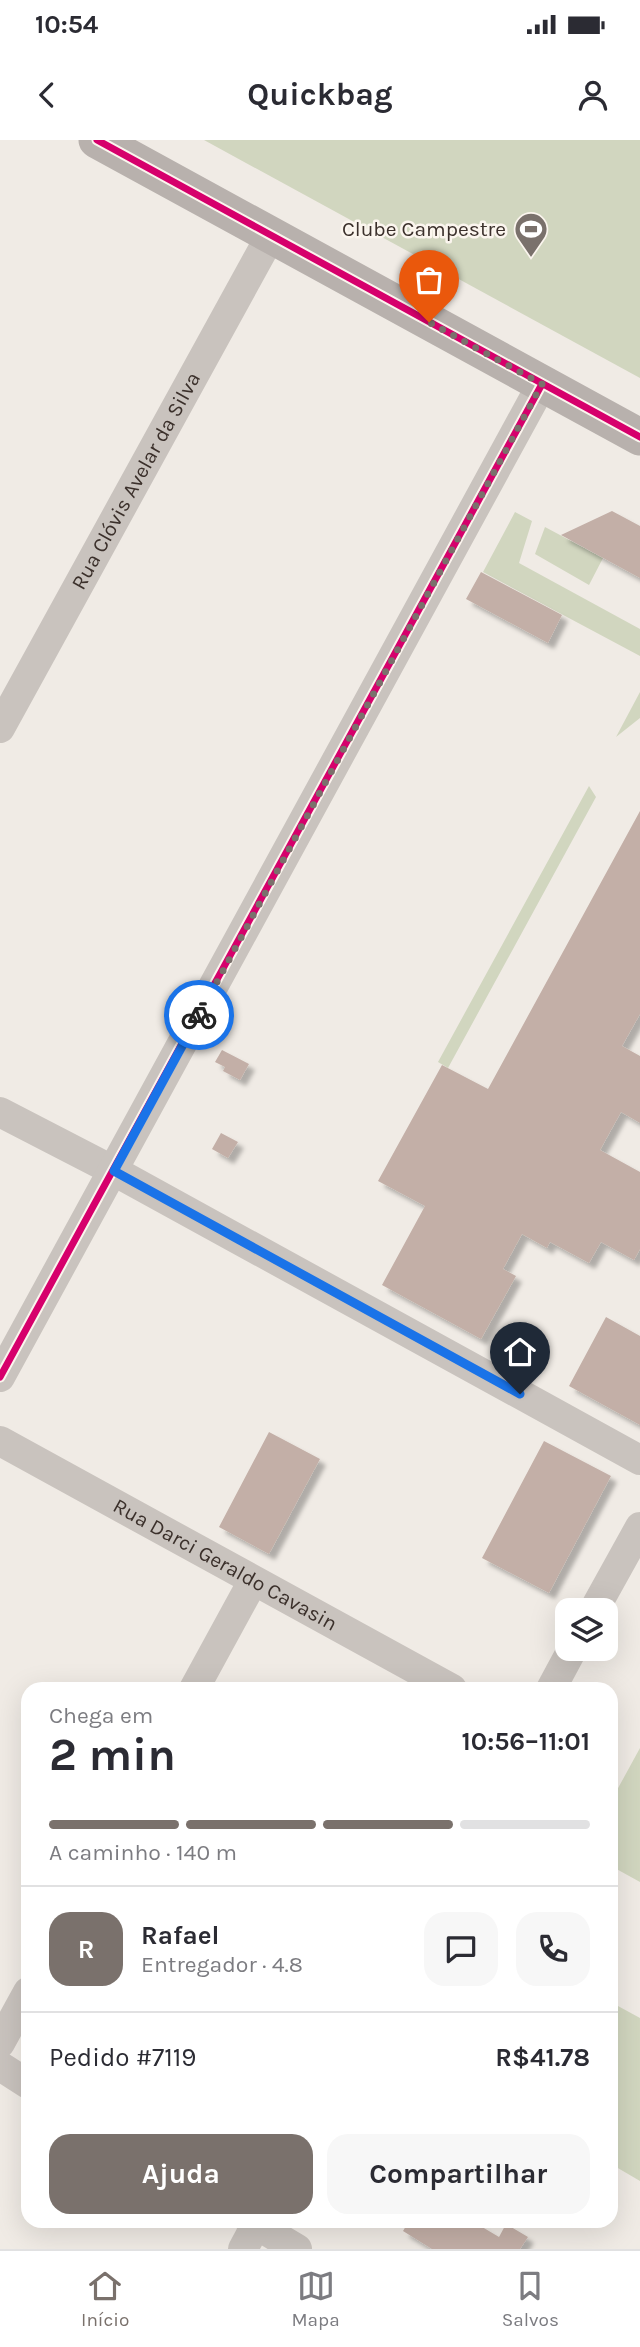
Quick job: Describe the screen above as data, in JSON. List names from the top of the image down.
{
  "streets": {
    "street": ["Rua Clóvis Avelar da Silva", "Rua Darci Geraldo Cavasin"]
  },
  "places": {
    "sports": ["Clube Campestre"]
  },
  "page": {
    "status": "10:54",
    "header": "Quickbag",
    "heading": ["2 min", "Chega em", "10:56–11:01"],
    "panel": [
      "Rafael",
      "Entregador · 4.8",
      "Pedido #7119",
      "R$41.78"
    ],
    "bar": "A caminho · 140 m",
    "round": "R",
    "buttons": ["Ajuda", "Compartilhar"],
    "tabs": ["Início", "Mapa", "Salvos"]
  }
}
